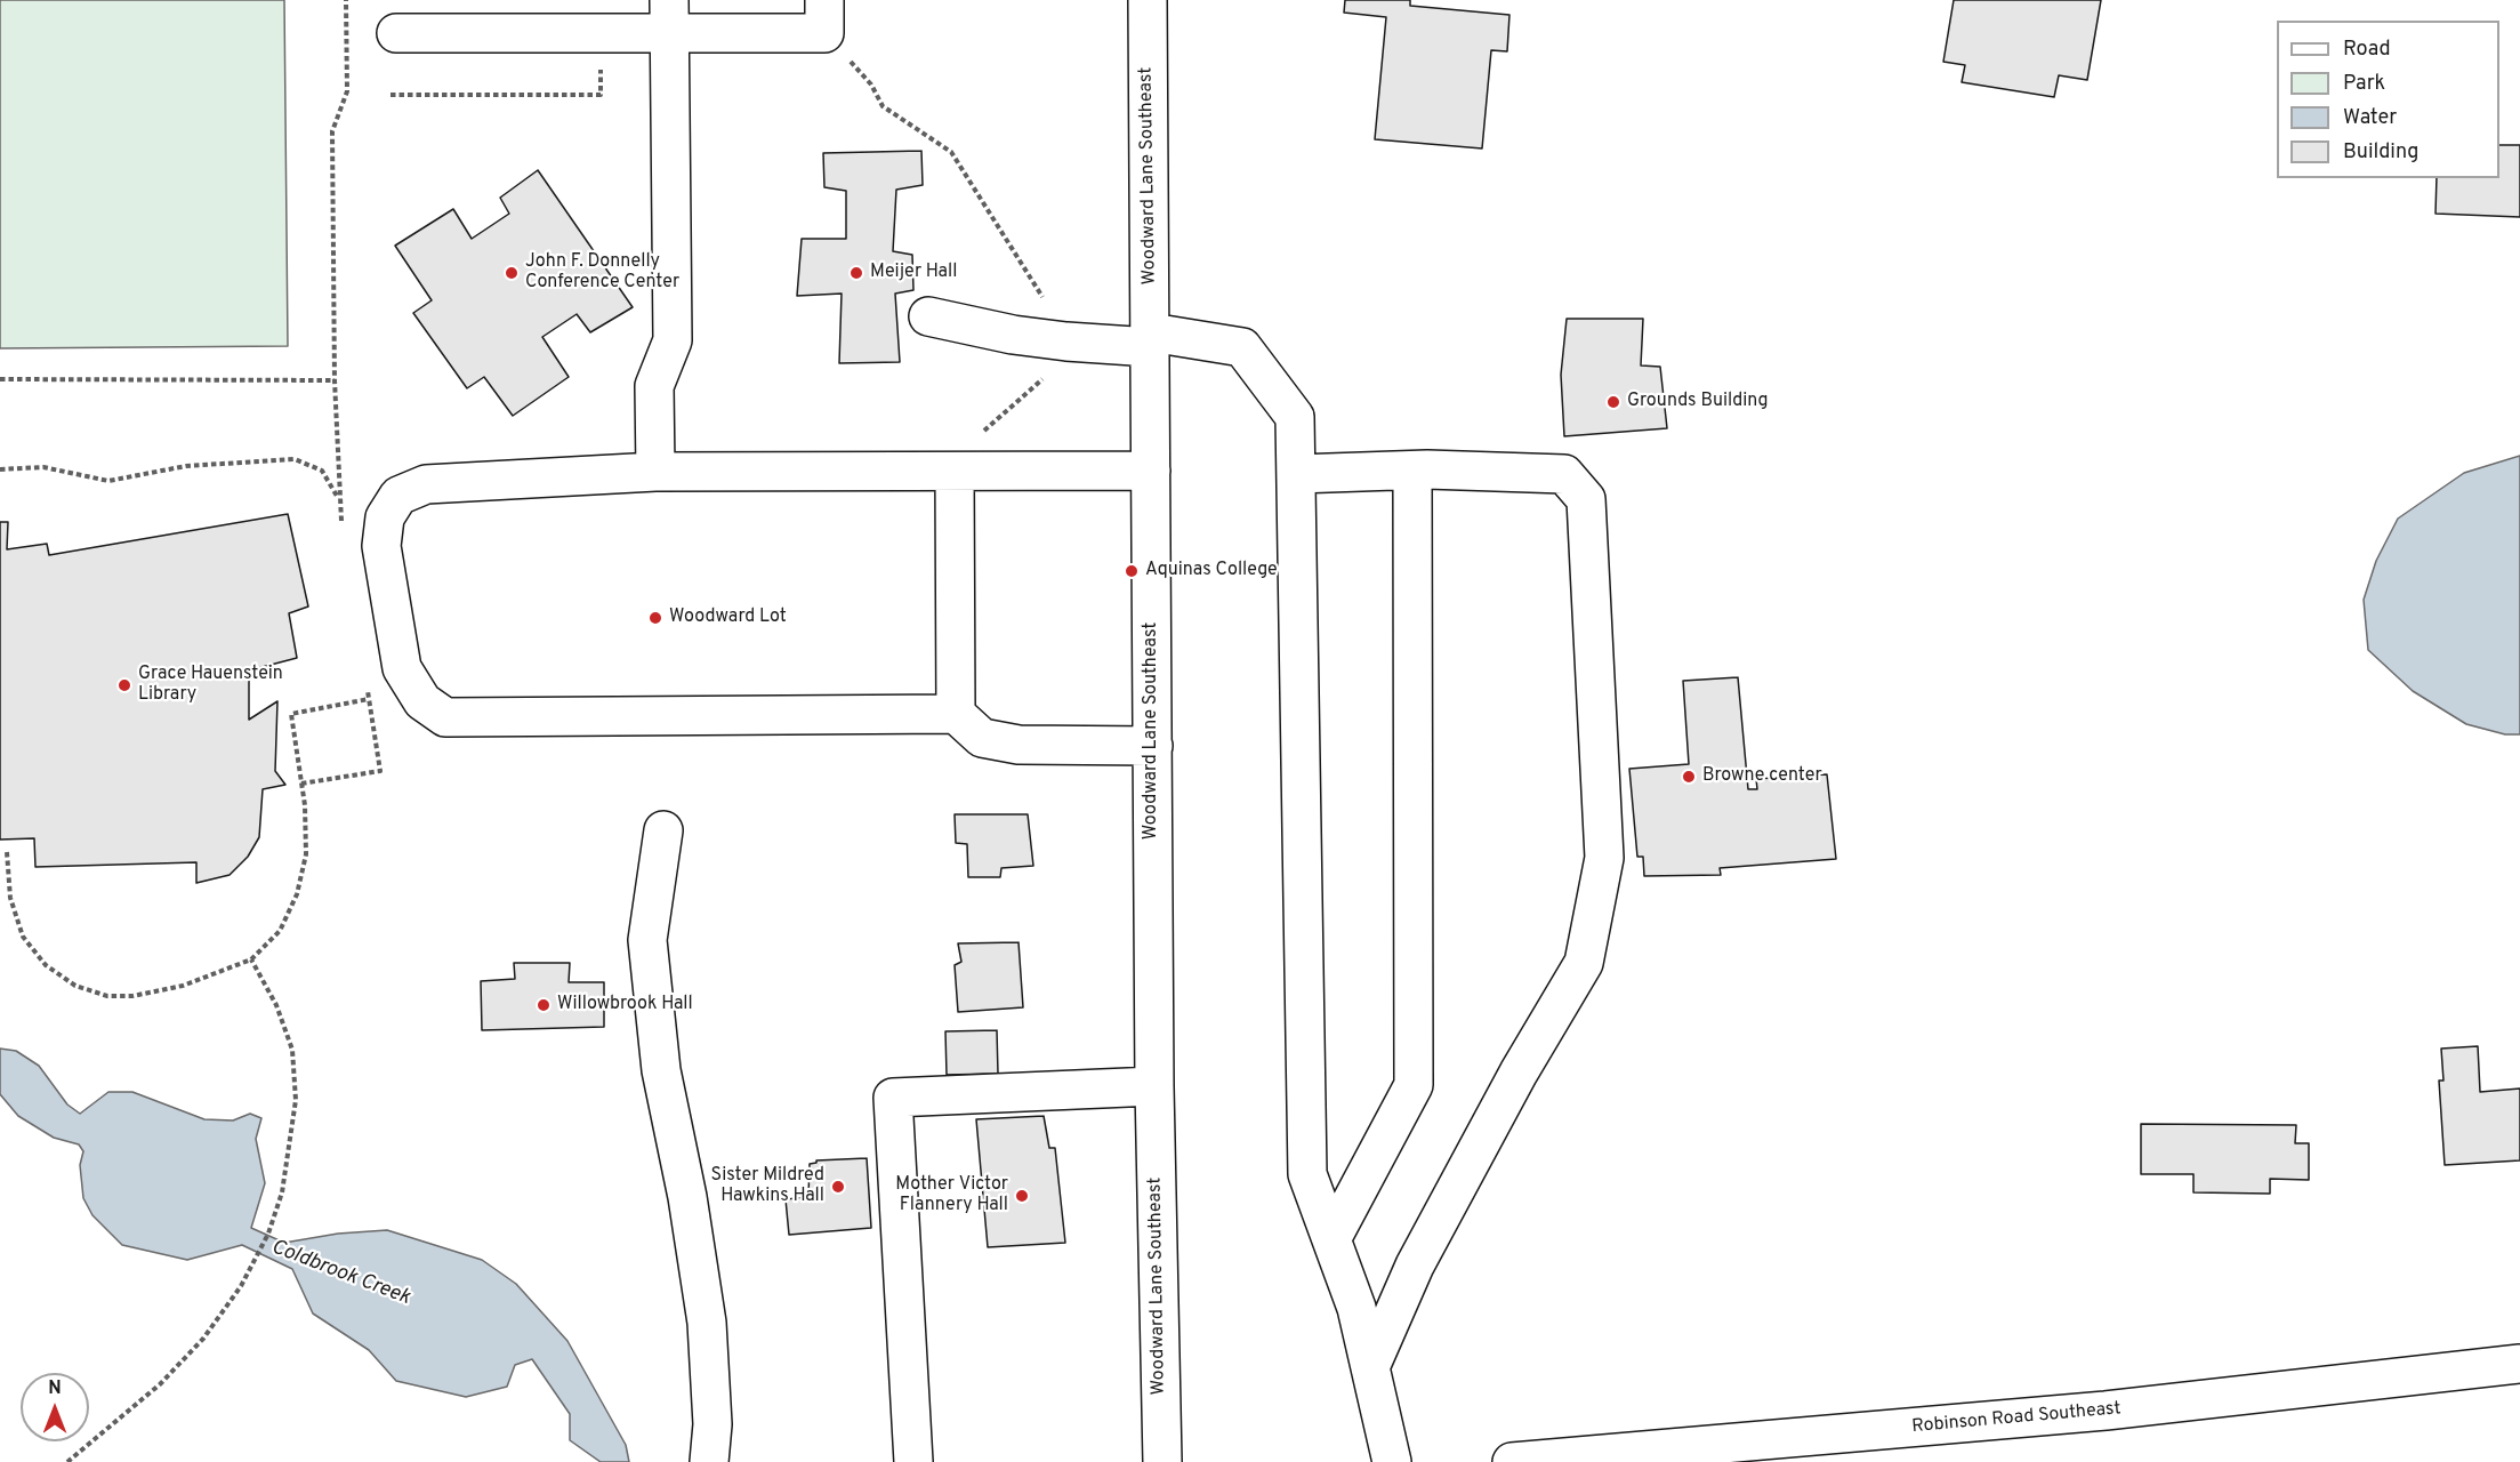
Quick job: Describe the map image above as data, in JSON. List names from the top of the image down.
{
  "streets": {
    "street": ["Woodward Lane Southeast", "Robinson Road Southeast"]
  },
  "water": ["Coldbrook Creek"],
  "places": [
    "John F. Donnelly Conference Center",
    "Meijer Hall",
    "Grounds Building",
    "Aquinas College",
    "Woodward Lot",
    "Grace Hauenstein Library",
    "Browne center",
    "Willowbrook Hall",
    "Sister Mildred Hawkins Hall",
    "Mother Victor Flannery Hall"
  ],
  "legend": [
    "Road",
    "Park",
    "Water",
    "Building"
  ],
  "north": "top"
}
